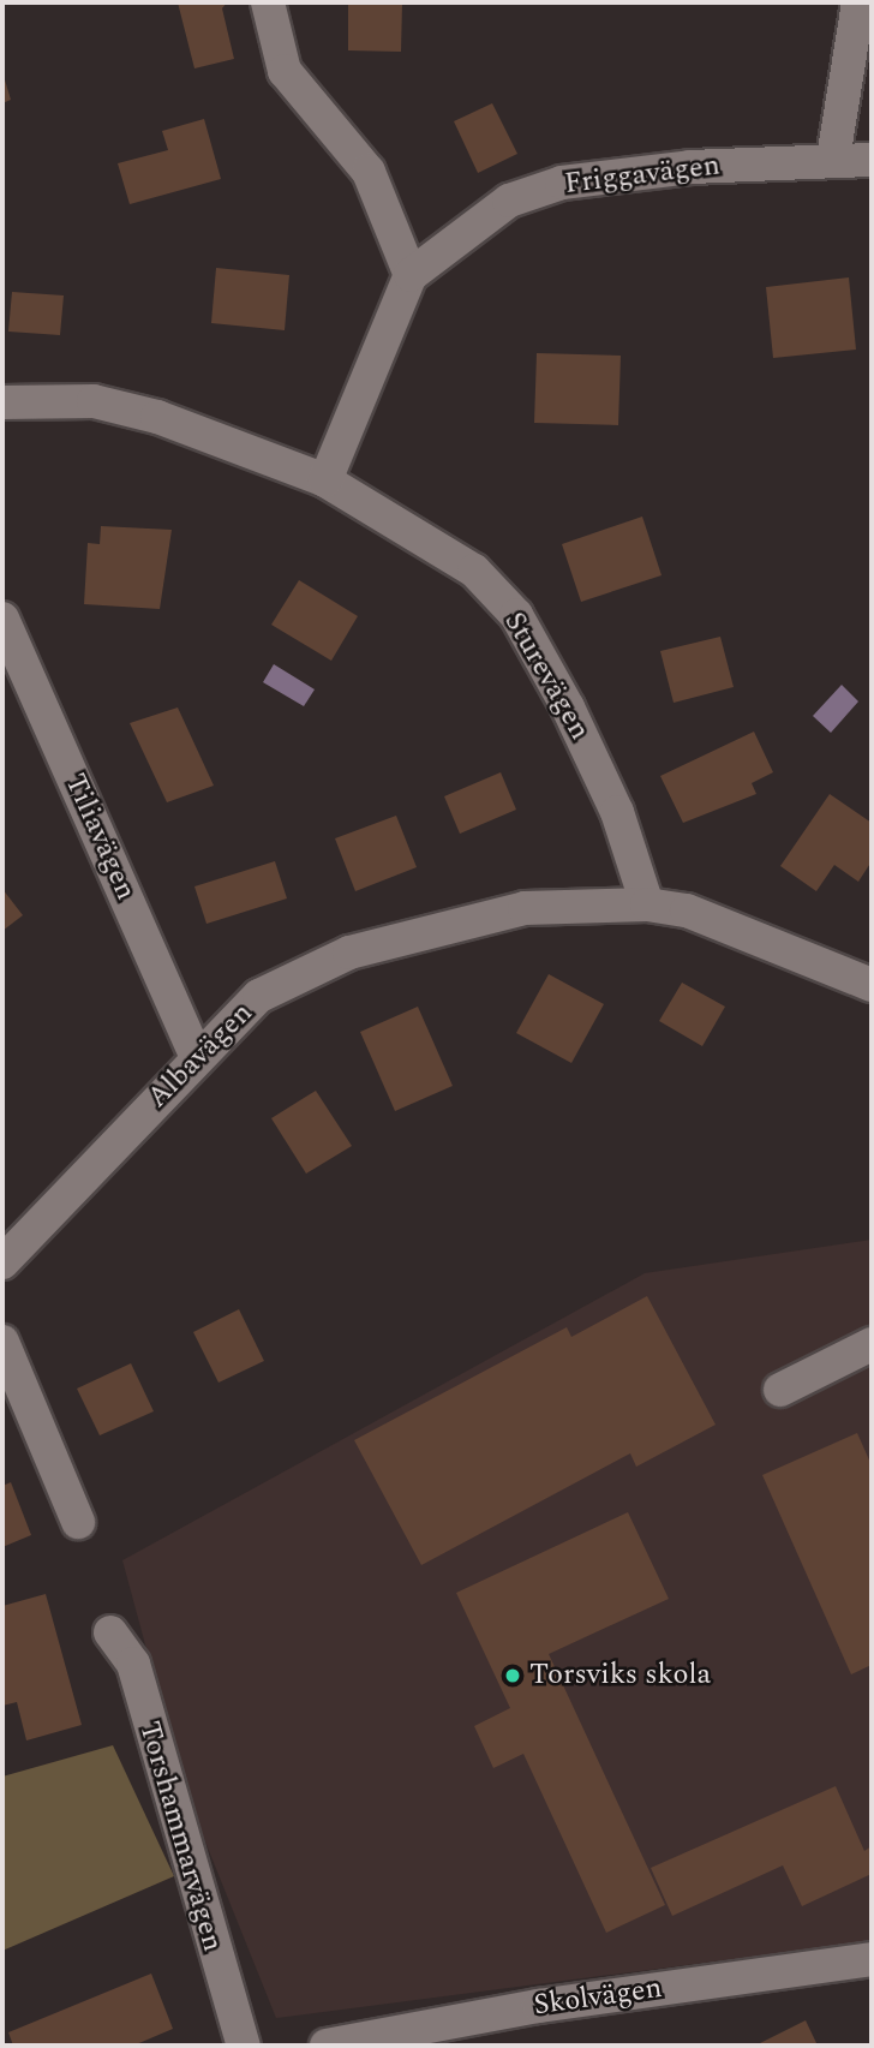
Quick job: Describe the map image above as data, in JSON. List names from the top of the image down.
{
  "streets": {
    "street": [
      "Friggavägen",
      "Sturevägen",
      "Tiliavägen",
      "Albavägen",
      "Torshammarvägen",
      "Skolvägen"
    ]
  },
  "crossings": [
    ["Sturevägen", "Albavägen"],
    ["Tiliavägen", "Albavägen"]
  ],
  "places": ["Torsviks skola"]
}
